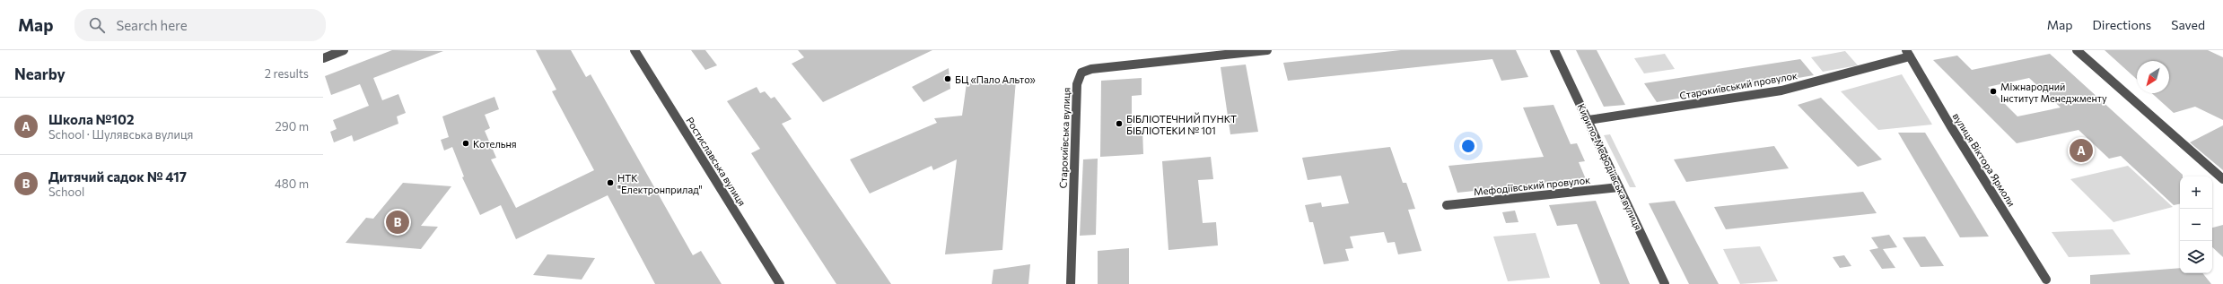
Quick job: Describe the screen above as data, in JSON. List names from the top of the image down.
{
  "streets": {
    "street": [
      "Старокиївський провулок",
      "Старокиївська вулиця",
      "вулиця Віктора Ярмоли",
      "Ростиславська вулиця",
      "Кирило-Мефодіївська вулиця",
      "Мефодіївський провулок"
    ]
  },
  "crossings": [
    ["Старокиївський провулок", "вулиця Віктора Ярмоли"],
    ["Старокиївський провулок", "Кирило-Мефодіївська вулиця"],
    ["Кирило-Мефодіївська вулиця", "Мефодіївський провулок"]
  ],
  "places": [
    "БЦ «Пало Альто»",
    "Міжнародний Інститут Менеджменту",
    "БІБЛІОТЕЧНИЙ ПУНКТ БІБЛІОТЕКИ № 101",
    "Котельня",
    "НТК \"Електронприлад\""
  ],
  "north": "bottom left",
  "page": {
    "header": "Map",
    "search": "Search here",
    "nav": ["Map", "Directions", "Saved"],
    "heading": ["Nearby", "2 results"],
    "list": [
      {
        "mark": "A",
        "name": "Школа №102",
        "note": "School · Шулявська вулиця",
        "value": "290 m"
      },
      {
        "mark": "B",
        "name": "Дитячий садок № 417",
        "note": "School",
        "value": "480 m"
      }
    ],
    "pins": ["A", "B"],
    "map_buttons": ["+", "−"]
  }
}
